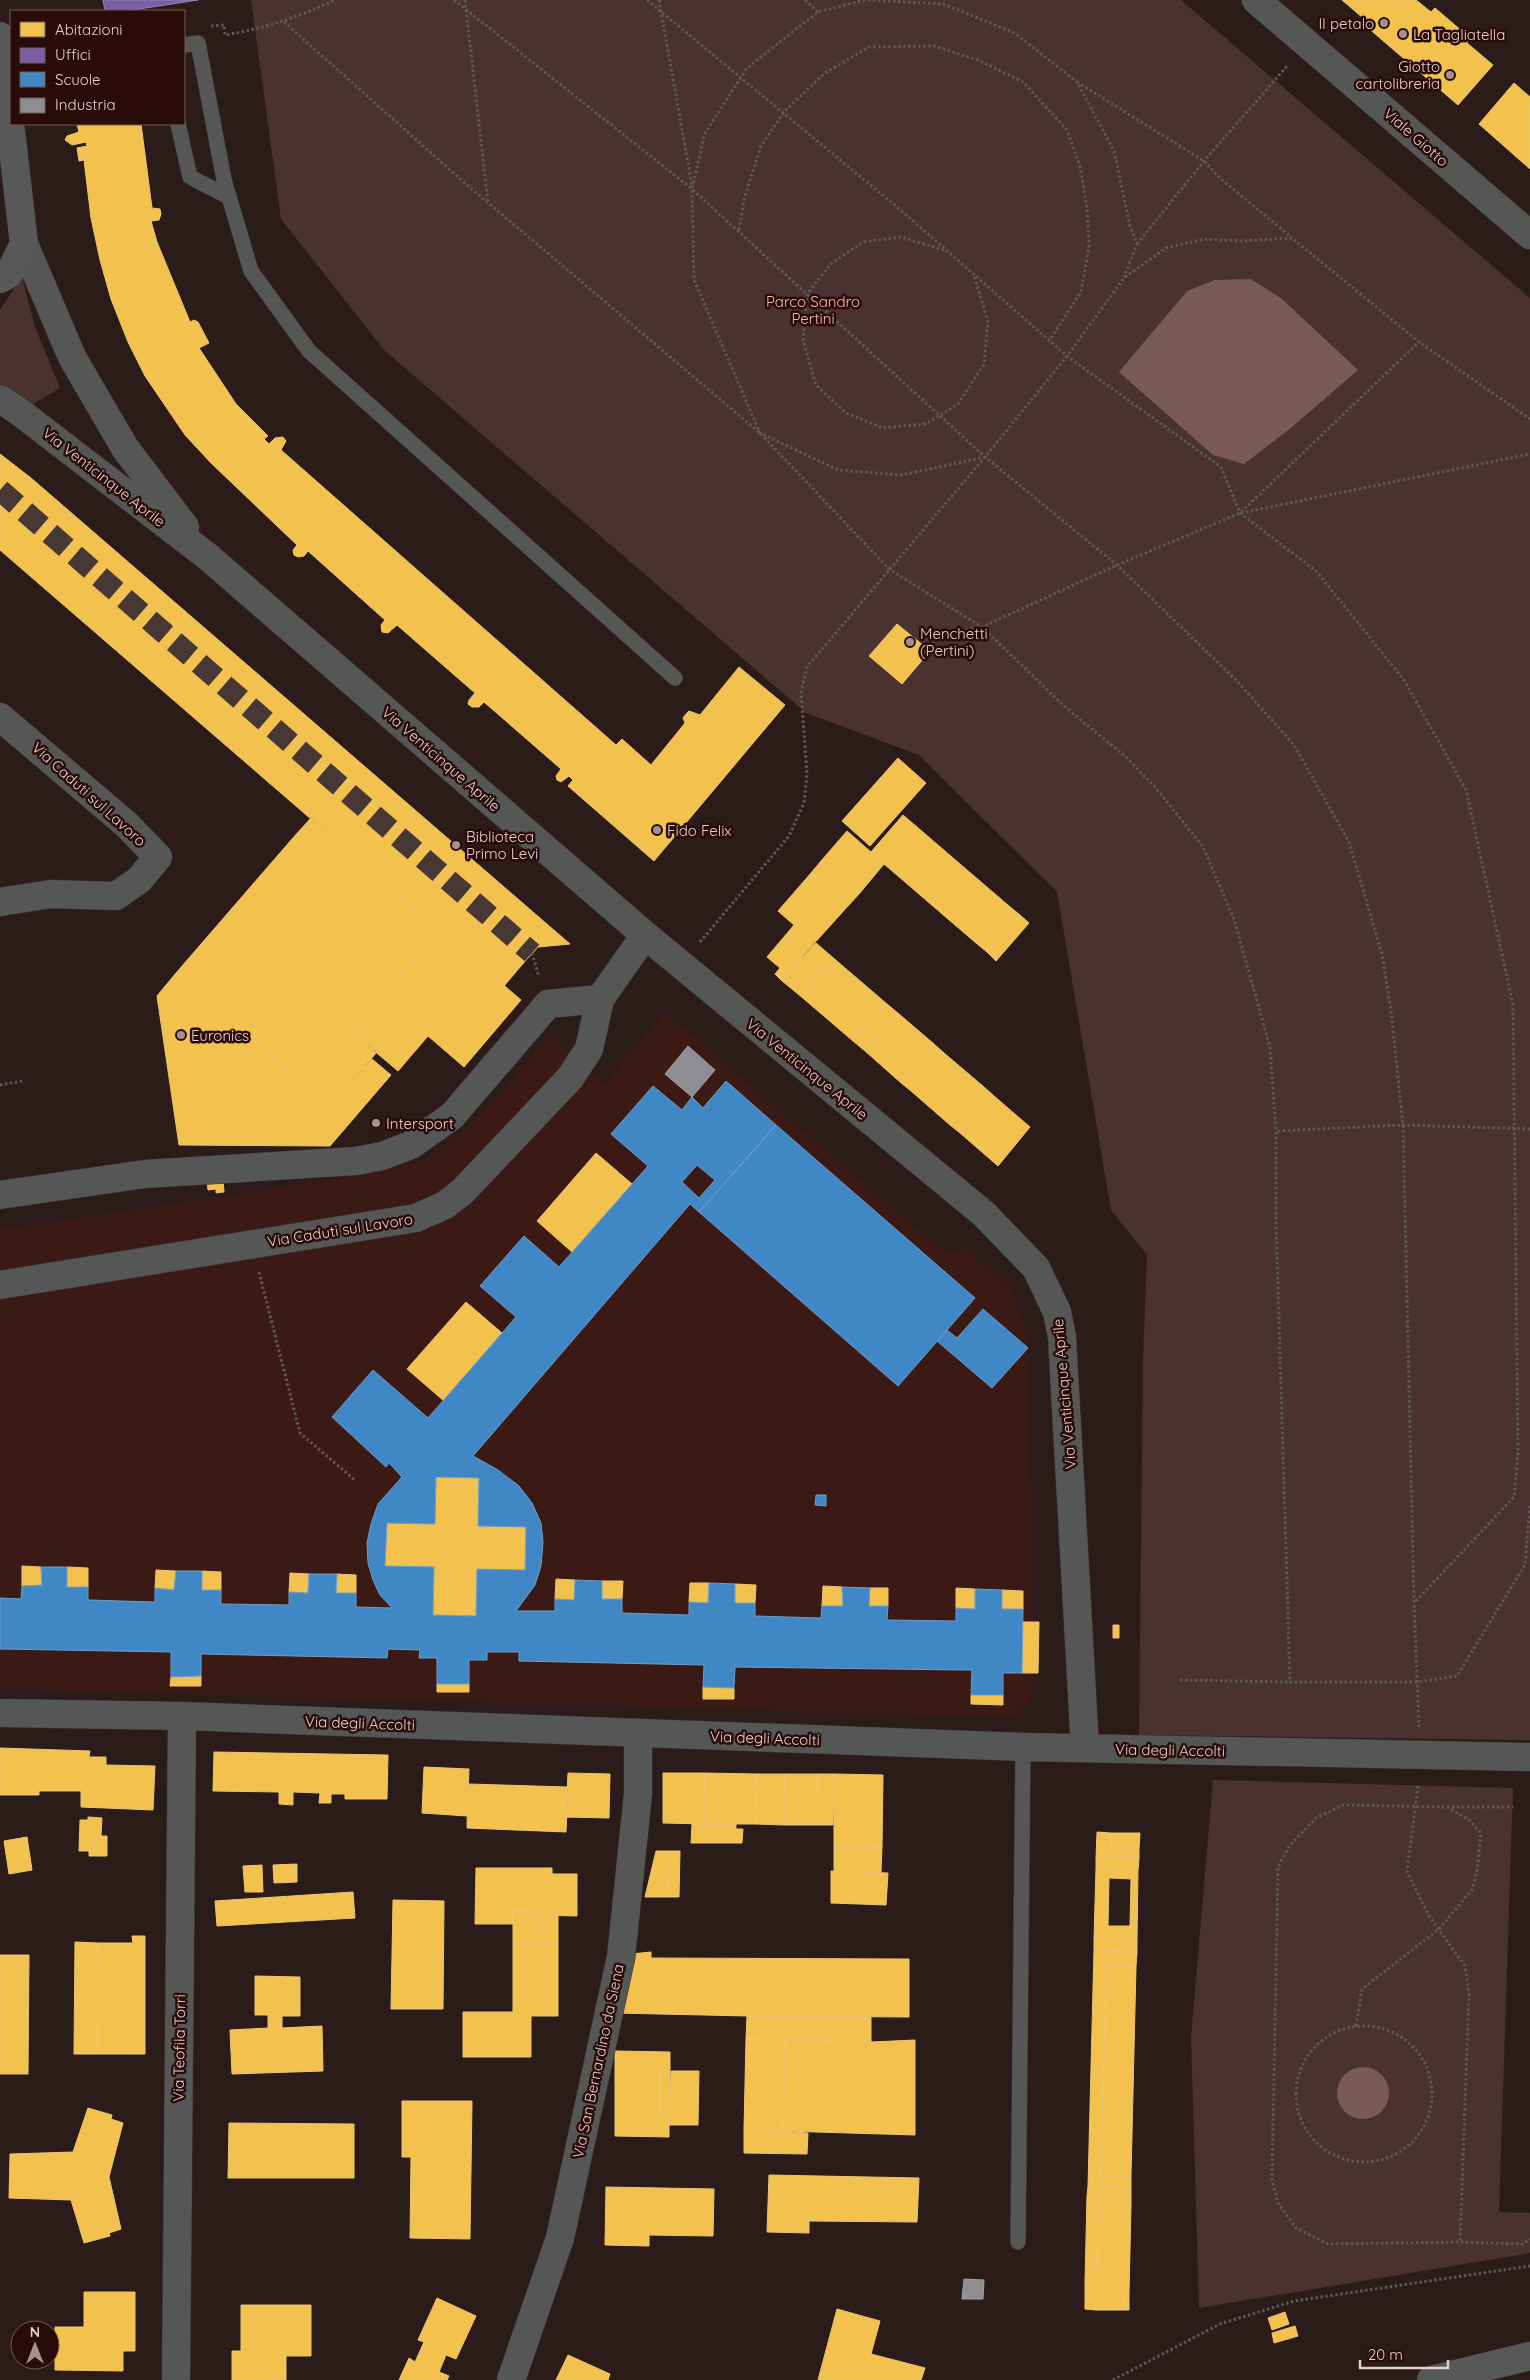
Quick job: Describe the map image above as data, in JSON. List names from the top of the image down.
{
  "streets": {
    "main road": ["Via Venticinque Aprile"],
    "street": [
      "Viale Giotto",
      "Via Caduti sul Lavoro",
      "Via degli Accolti",
      "Via Teofila Torri",
      "Via San Bernardino da Siena"
    ]
  },
  "crossings": [
    ["Via Venticinque Aprile", "Via Caduti sul Lavoro"],
    ["Via Venticinque Aprile", "Via degli Accolti"],
    ["Via degli Accolti", "Via Teofila Torri"],
    ["Via degli Accolti", "Via San Bernardino da Siena"]
  ],
  "parks": ["Parco Sandro Pertini"],
  "places": [
    "Il petalo",
    "La Tagliatella",
    "Giotto cartolibreria",
    "Menchetti (Pertini)",
    "Fido Felix",
    "Biblioteca Primo Levi",
    "Euronics",
    "Intersport"
  ],
  "legend": [
    "Abitazioni",
    "Uffici",
    "Scuole",
    "Industria"
  ],
  "scale_bar": "20 m",
  "north": "top"
}
